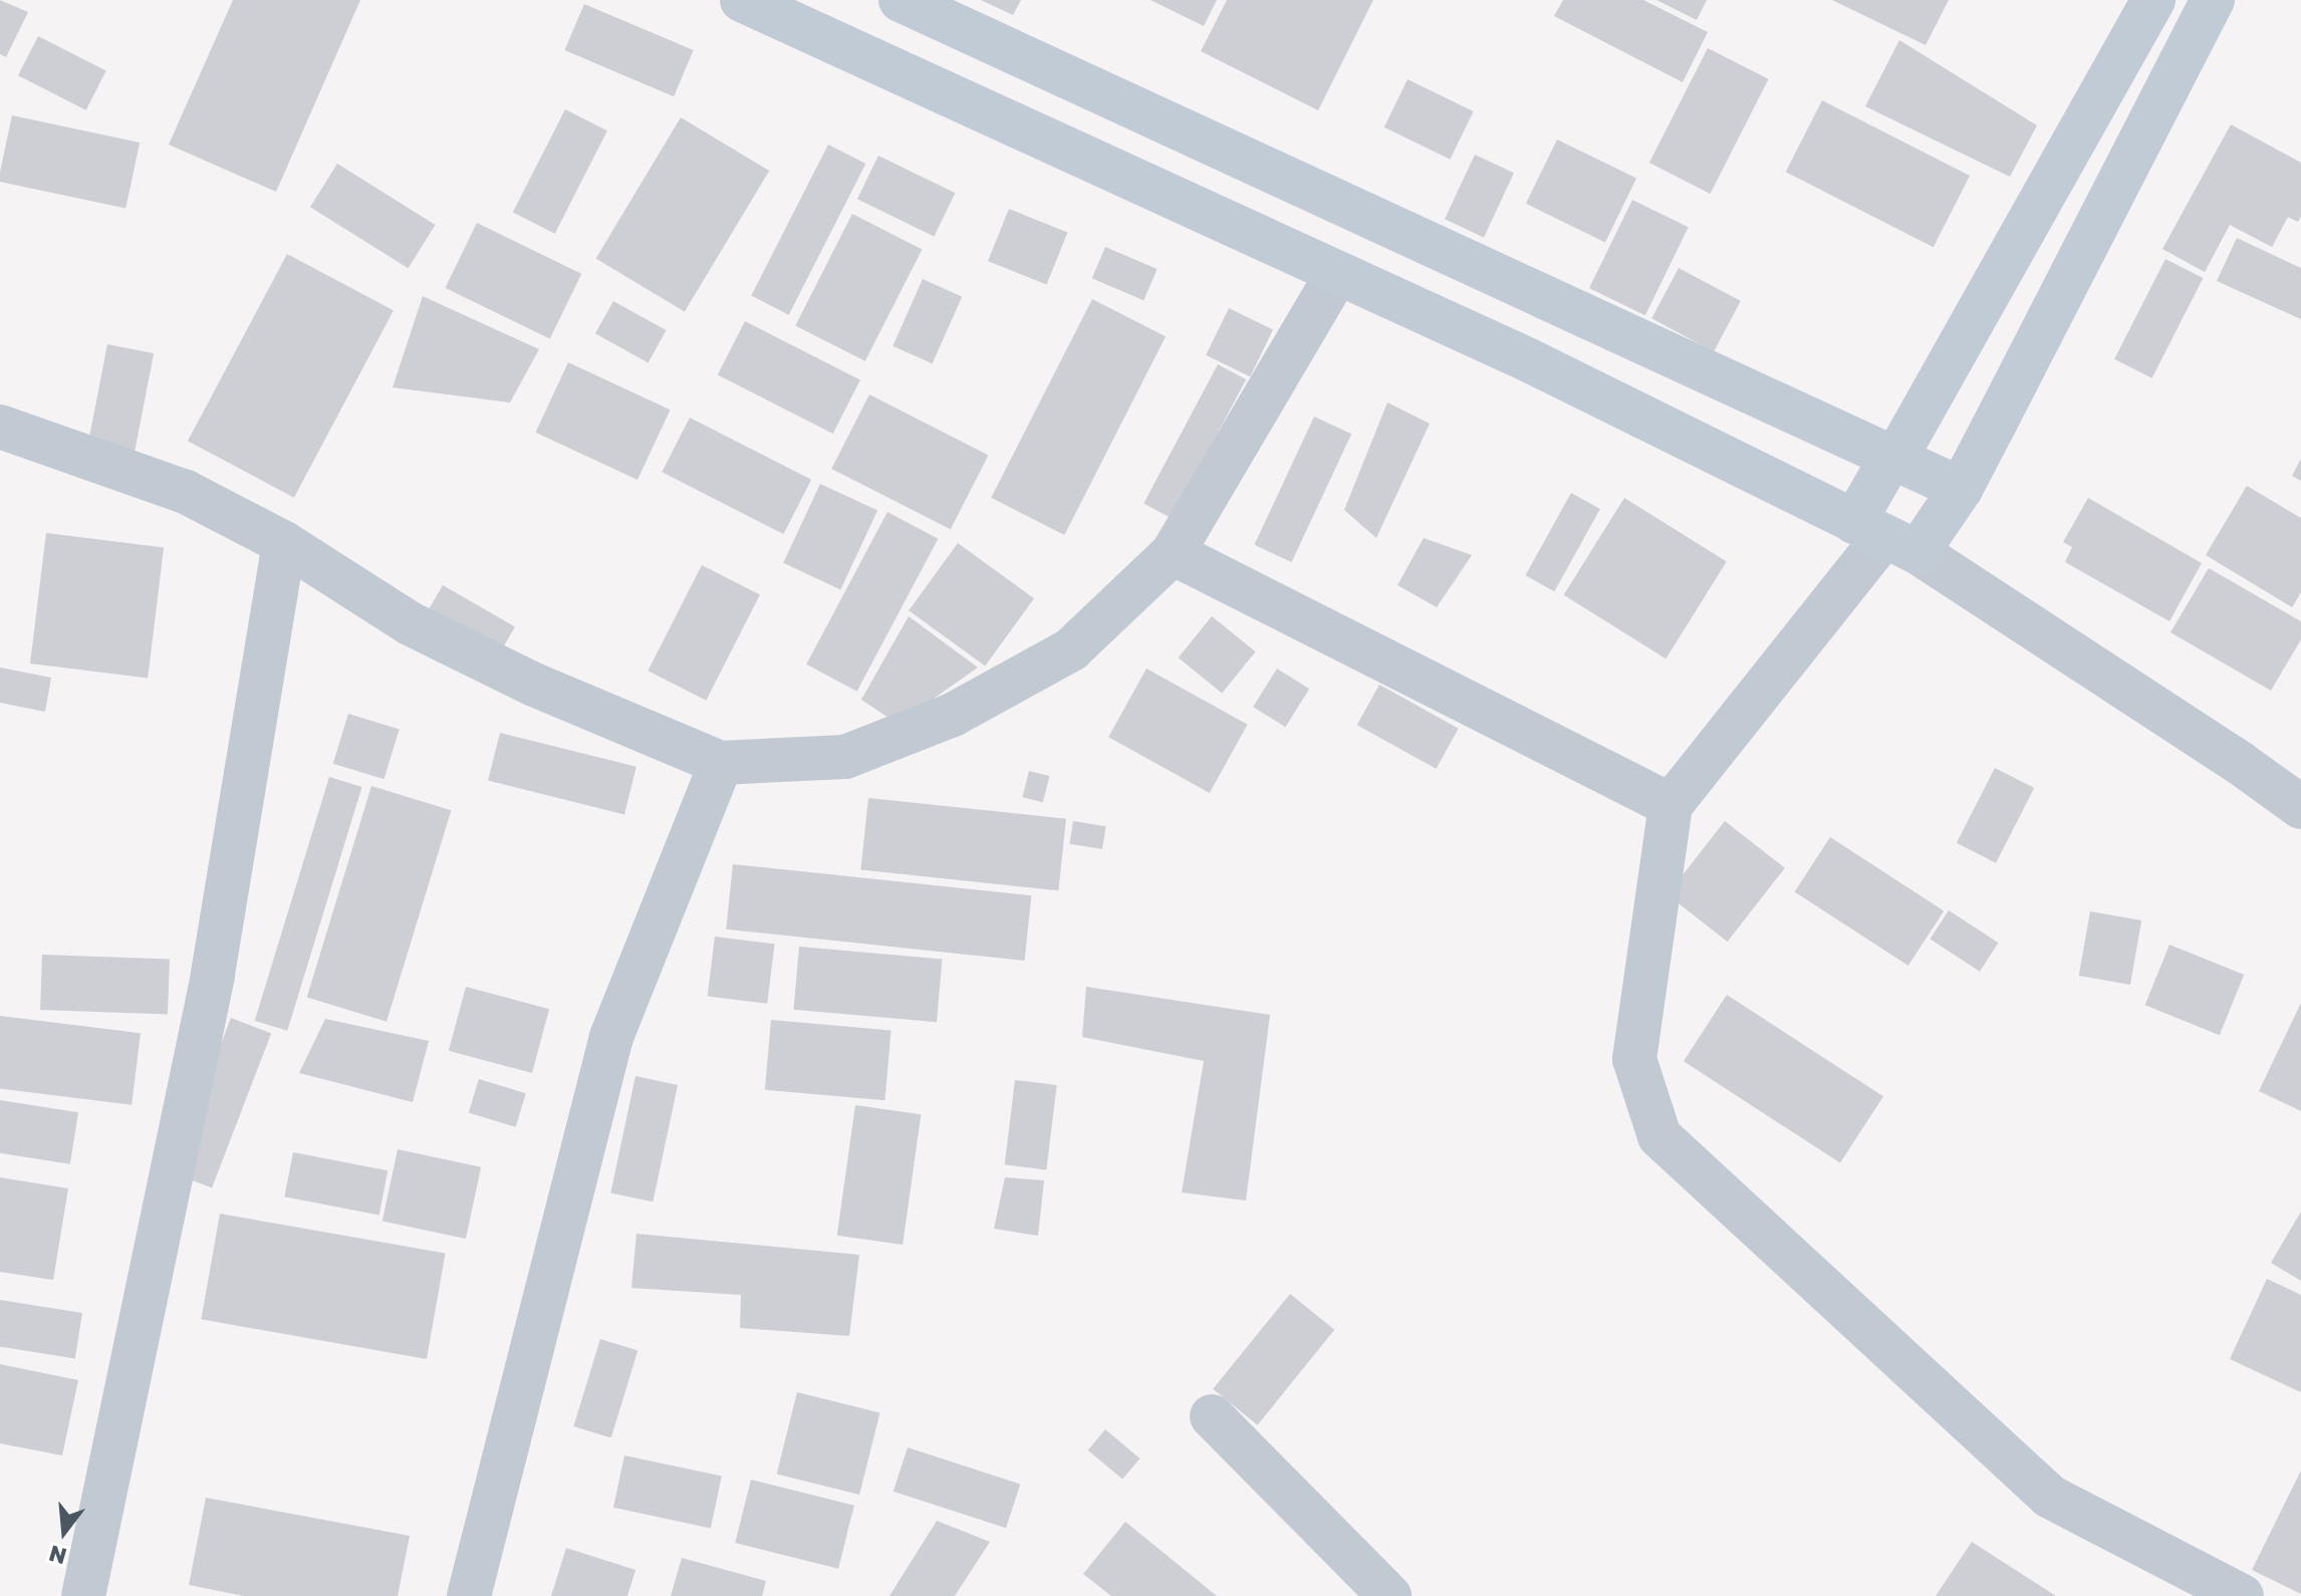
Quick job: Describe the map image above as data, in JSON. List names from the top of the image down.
{
  "north": "bottom"
}
